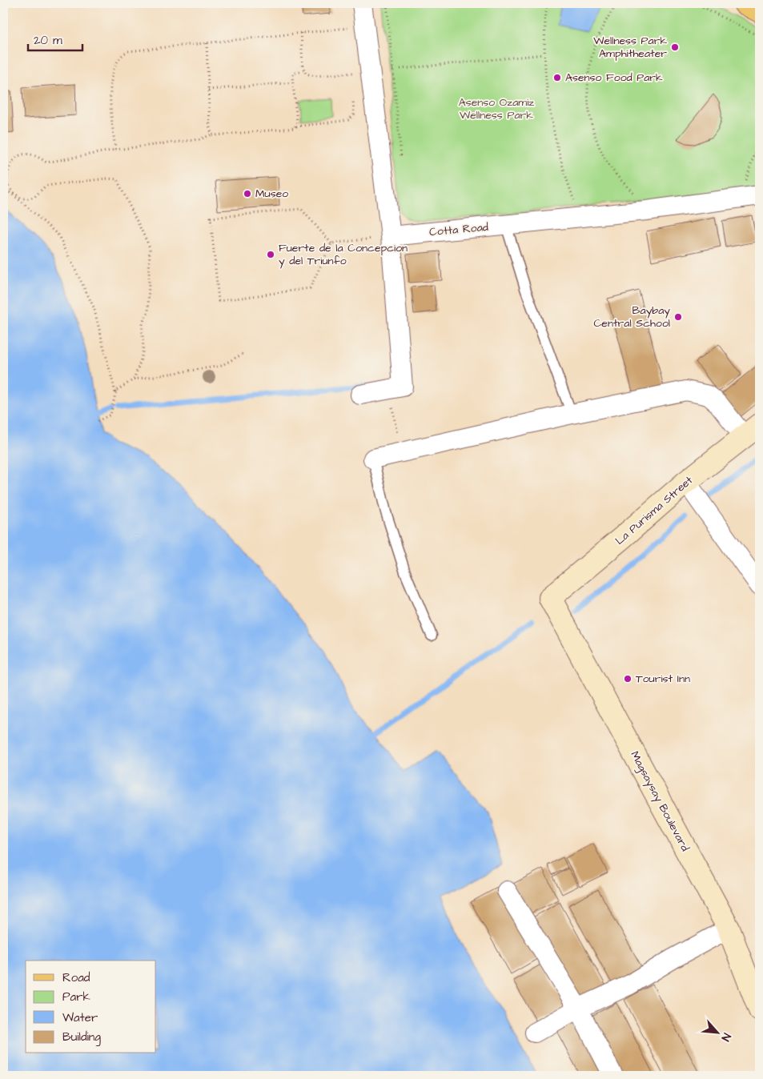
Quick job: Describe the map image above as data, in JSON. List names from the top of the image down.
{
  "streets": {
    "street": ["Cotta Road", "La Purisma Street", "Magsaysay Boulevard"]
  },
  "crossings": [
    ["La Purisma Street", "Magsaysay Boulevard"]
  ],
  "parks": ["Asenso Ozamiz Wellness Park"],
  "places": [
    "Wellness Park Amphitheater",
    "Asenso Food Park",
    "Museo",
    "Fuerte de la Concepcion y del Triunfo",
    "Baybay Central School",
    "Tourist Inn"
  ],
  "legend": [
    "Road",
    "Park",
    "Water",
    "Building"
  ],
  "scale_bar": "20 m",
  "north": "bottom right"
}
